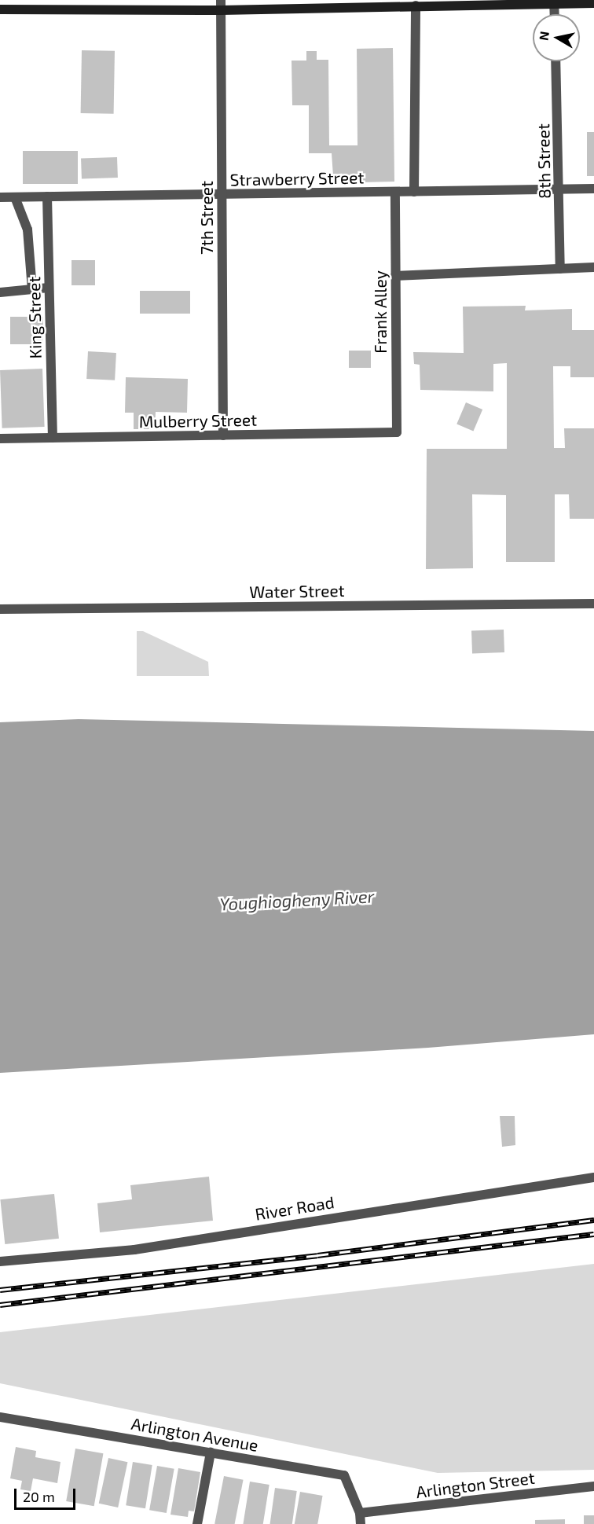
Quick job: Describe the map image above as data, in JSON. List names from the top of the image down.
{
  "streets": {
    "street": [
      "8th Street",
      "Strawberry Street",
      "7th Street",
      "Frank Alley",
      "King Street",
      "Mulberry Street",
      "Water Street",
      "River Road",
      "Arlington Avenue",
      "Arlington Street"
    ]
  },
  "crossings": [
    ["8th Street", "Strawberry Street"],
    ["Strawberry Street", "7th Street"],
    ["Strawberry Street", "Frank Alley"],
    ["Strawberry Street", "King Street"],
    ["7th Street", "Mulberry Street"],
    ["Frank Alley", "Mulberry Street"],
    ["King Street", "Mulberry Street"],
    ["Arlington Avenue", "Arlington Street"]
  ],
  "water": ["Youghiogheny River"],
  "scale_bar": "20 m",
  "north": "left"
}
